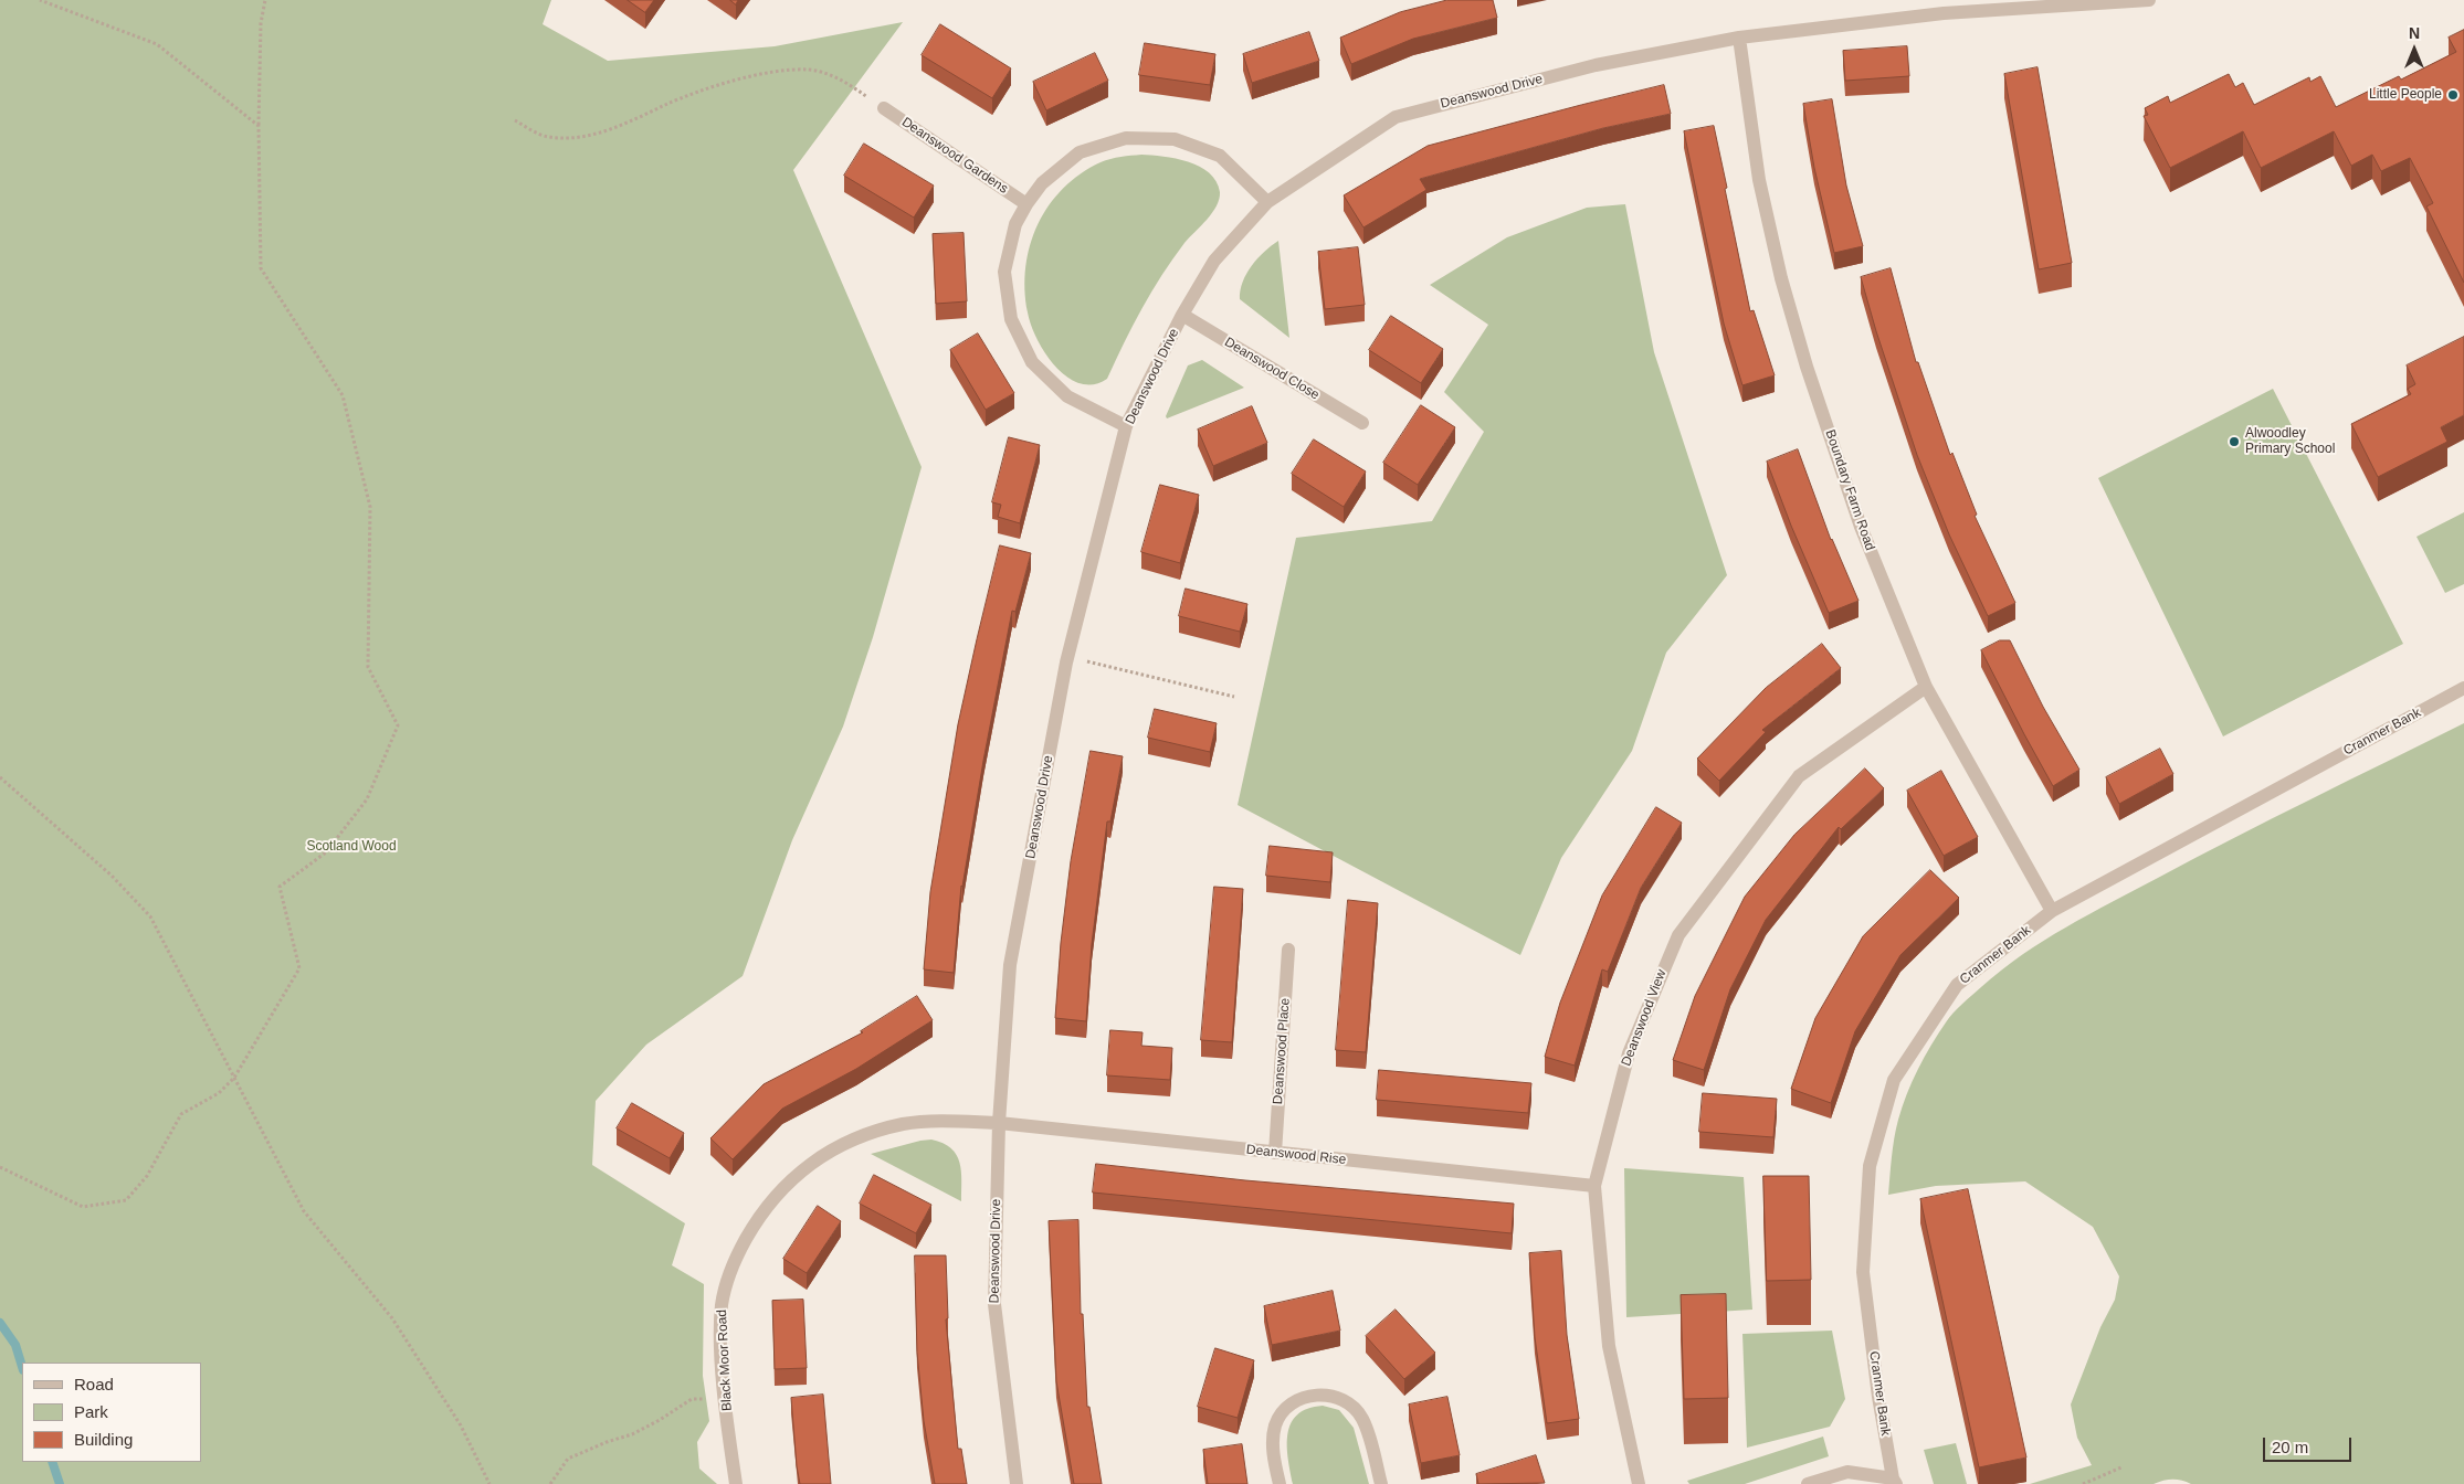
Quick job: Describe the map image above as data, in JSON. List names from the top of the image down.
{
  "streets": {
    "street": [
      "Deanswood Drive",
      "Deanswood Gardens",
      "Deanswood Close",
      "Boundary Farm Road",
      "Cranmer Bank",
      "Deanswood View",
      "Deanswood Place",
      "Deanswood Rise",
      "Black Moor Road"
    ]
  },
  "crossings": [
    ["Deanswood Drive", "Deanswood Close"],
    ["Deanswood Drive", "Boundary Farm Road"],
    ["Deanswood Drive", "Deanswood Rise"],
    ["Deanswood Drive", "Black Moor Road"],
    ["Boundary Farm Road", "Cranmer Bank"],
    ["Boundary Farm Road", "Deanswood View"],
    ["Deanswood View", "Deanswood Rise"],
    ["Deanswood Place", "Deanswood Rise"],
    ["Deanswood Rise", "Black Moor Road"]
  ],
  "parks": ["Scotland Wood"],
  "places": ["Little People", "Alwoodley Primary School"],
  "legend": ["Road", "Park", "Building"],
  "scale_bar": "20 m",
  "north": "top"
}
